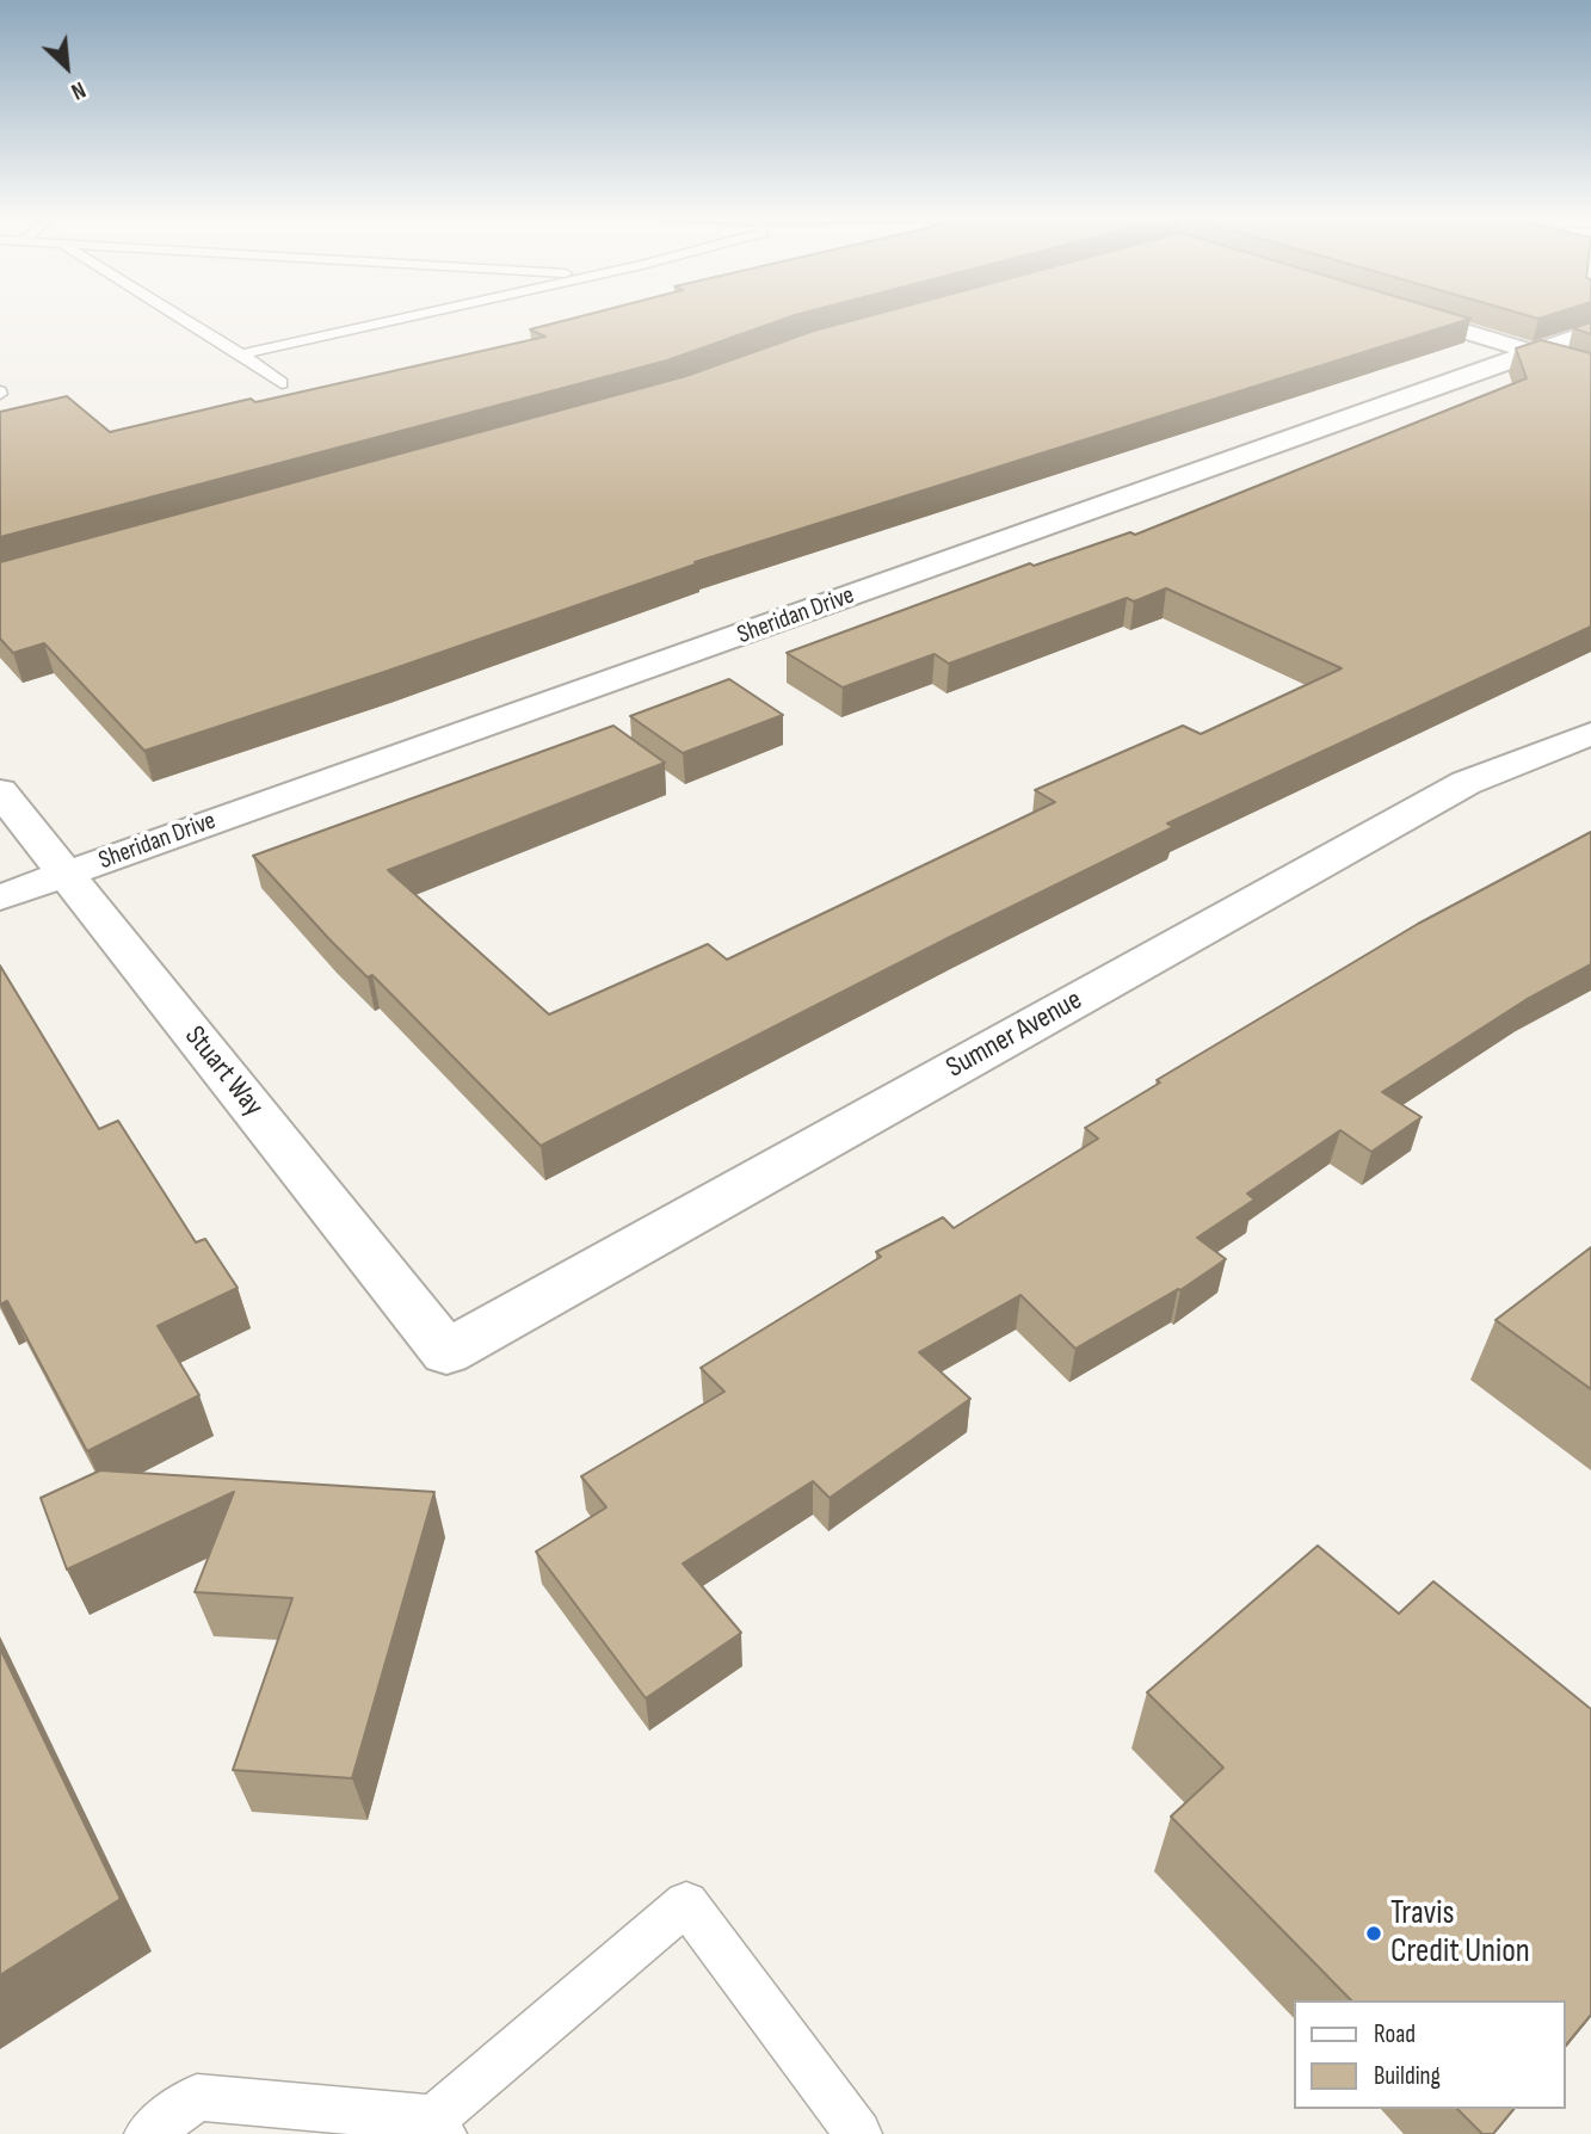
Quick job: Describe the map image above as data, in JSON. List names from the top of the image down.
{
  "streets": {
    "street": ["Sheridan Drive", "Sumner Avenue", "Stuart Way"]
  },
  "crossings": [
    ["Sheridan Drive", "Stuart Way"],
    ["Sumner Avenue", "Stuart Way"]
  ],
  "places": ["Travis Credit Union"],
  "legend": ["Road", "Building"],
  "north": "bottom right"
}
